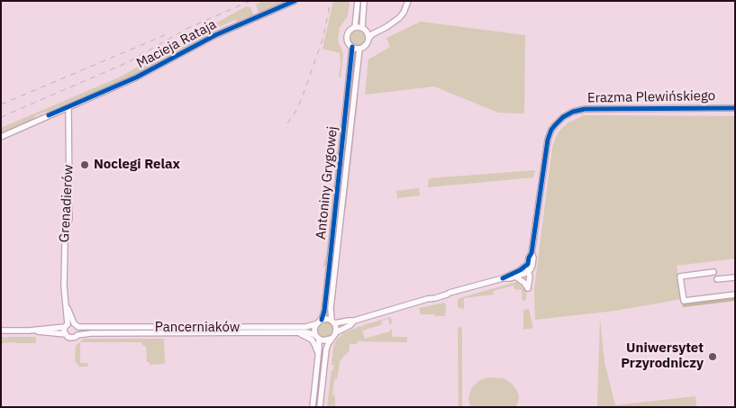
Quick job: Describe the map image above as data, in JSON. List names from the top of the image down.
{
  "streets": {
    "street": [
      "Macieja Rataja",
      "Erazma Plewińskiego",
      "Antoniny Grygowej",
      "Grenadierów",
      "Pancerniaków"
    ]
  },
  "crossings": [
    ["Macieja Rataja", "Grenadierów"],
    ["Antoniny Grygowej", "Pancerniaków"],
    ["Grenadierów", "Pancerniaków"]
  ],
  "places": ["Noclegi Relax", "Uniwersytet Przyrodniczy"]
}
